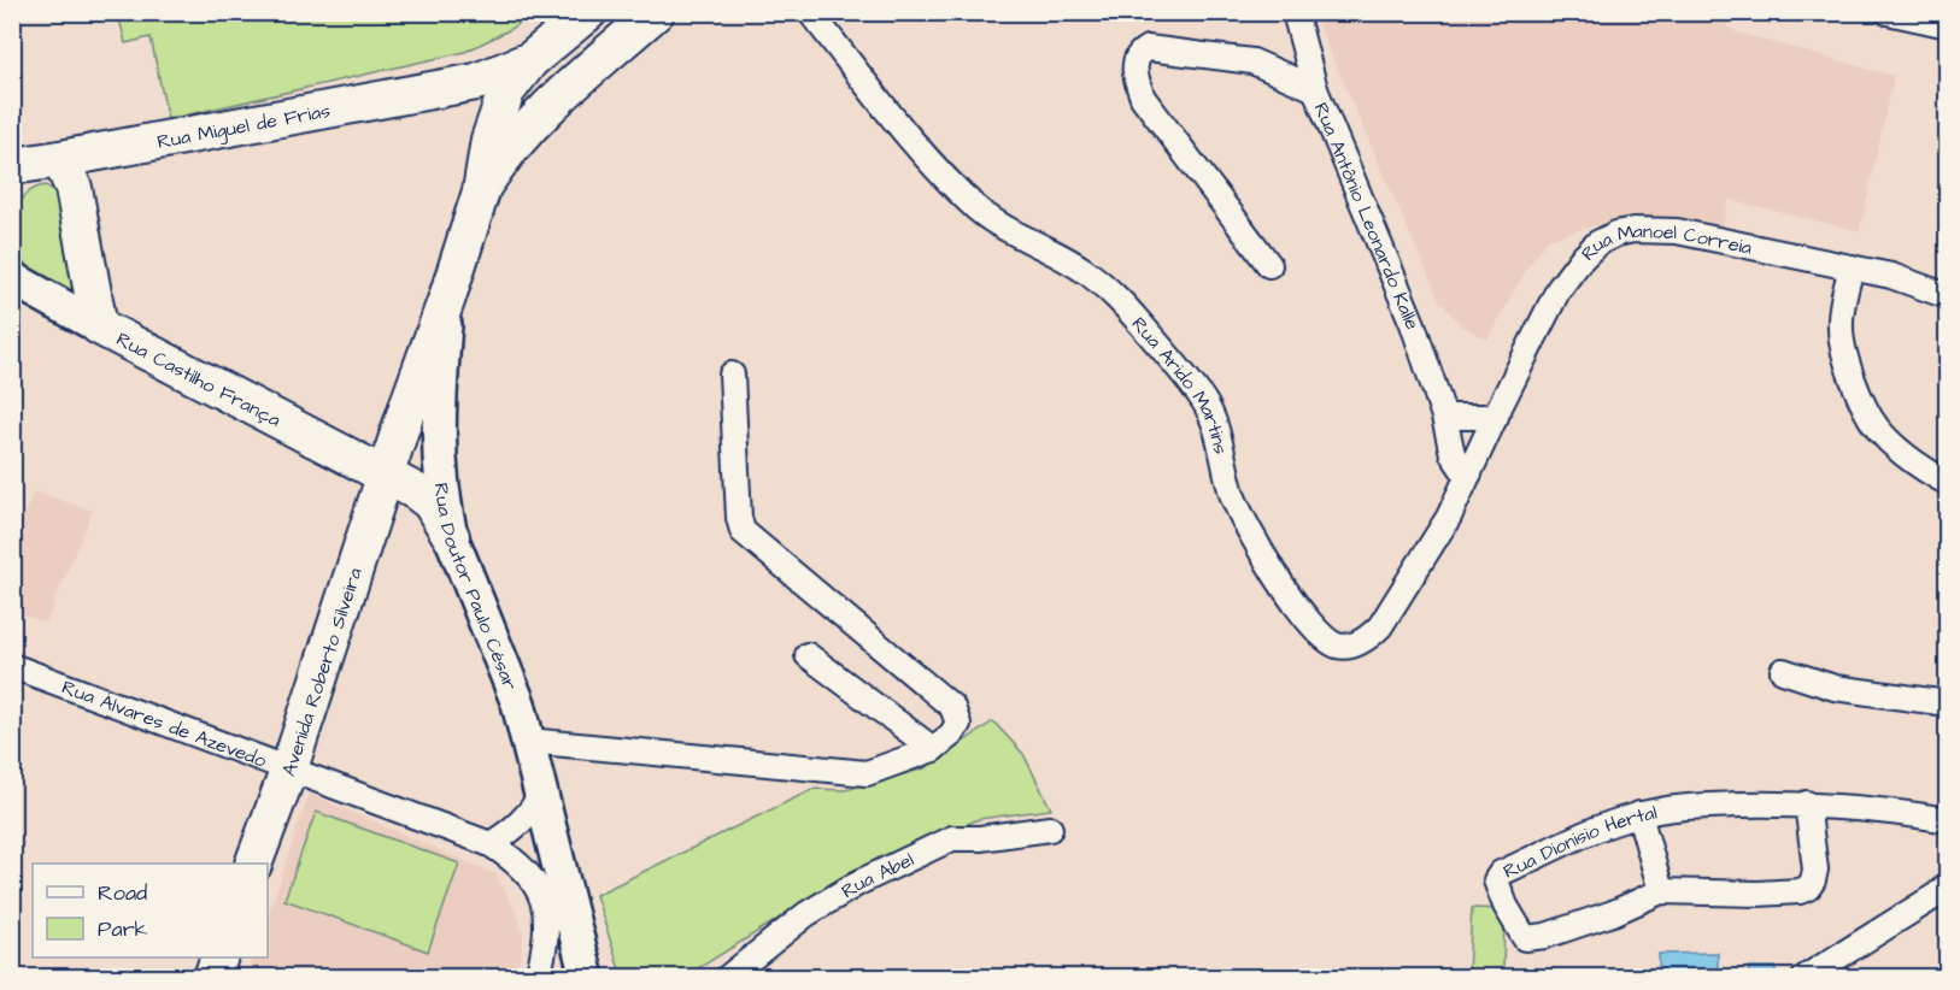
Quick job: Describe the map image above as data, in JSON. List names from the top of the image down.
{
  "streets": {
    "main road": [
      "Rua Miguel de Frias",
      "Rua Castilho França",
      "Rua Doutor Paulo César",
      "Avenida Roberto Silveira"
    ],
    "street": [
      "Rua Antônio Leonardo Kalle",
      "Rua Manoel Correia",
      "Rua Arido Martins",
      "Rua Álvares de Azevedo",
      "Rua Dionisio Hertal",
      "Rua Abel"
    ]
  },
  "crossings": [
    ["Rua Antônio Leonardo Kalle", "Rua Manoel Correia"],
    ["Rua Antônio Leonardo Kalle", "Rua Arido Martins"],
    ["Rua Manoel Correia", "Rua Arido Martins"],
    ["Rua Castilho França", "Rua Doutor Paulo César"],
    ["Rua Castilho França", "Avenida Roberto Silveira"],
    ["Rua Doutor Paulo César", "Avenida Roberto Silveira"],
    ["Avenida Roberto Silveira", "Rua Álvares de Azevedo"]
  ],
  "legend": ["Road", "Park"]
}
